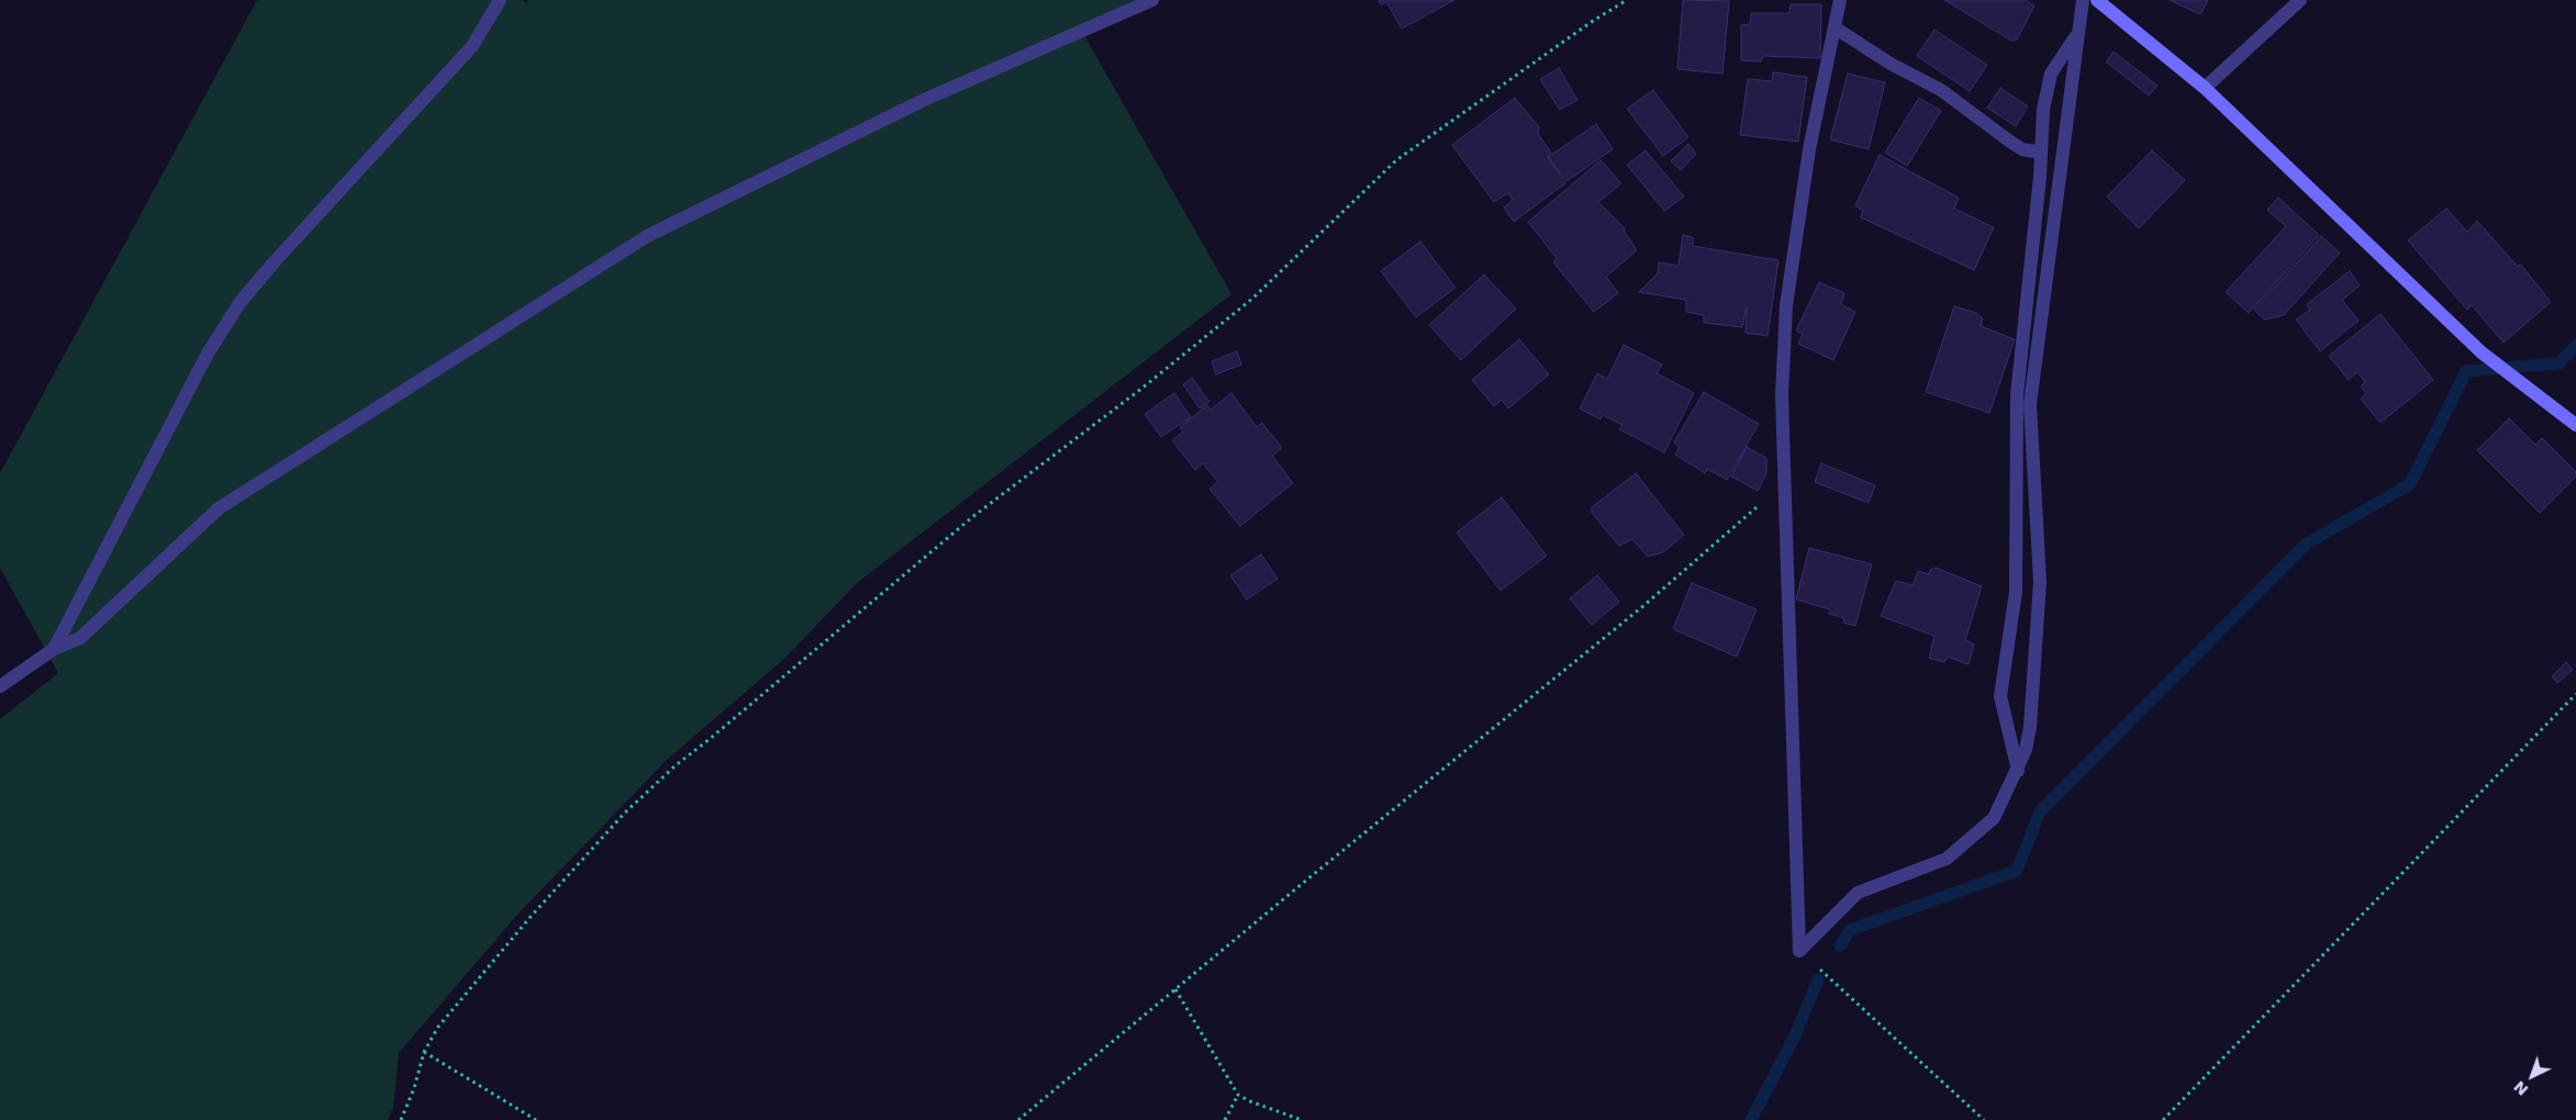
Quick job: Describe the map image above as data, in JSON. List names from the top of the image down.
{
  "north": "bottom left"
}
